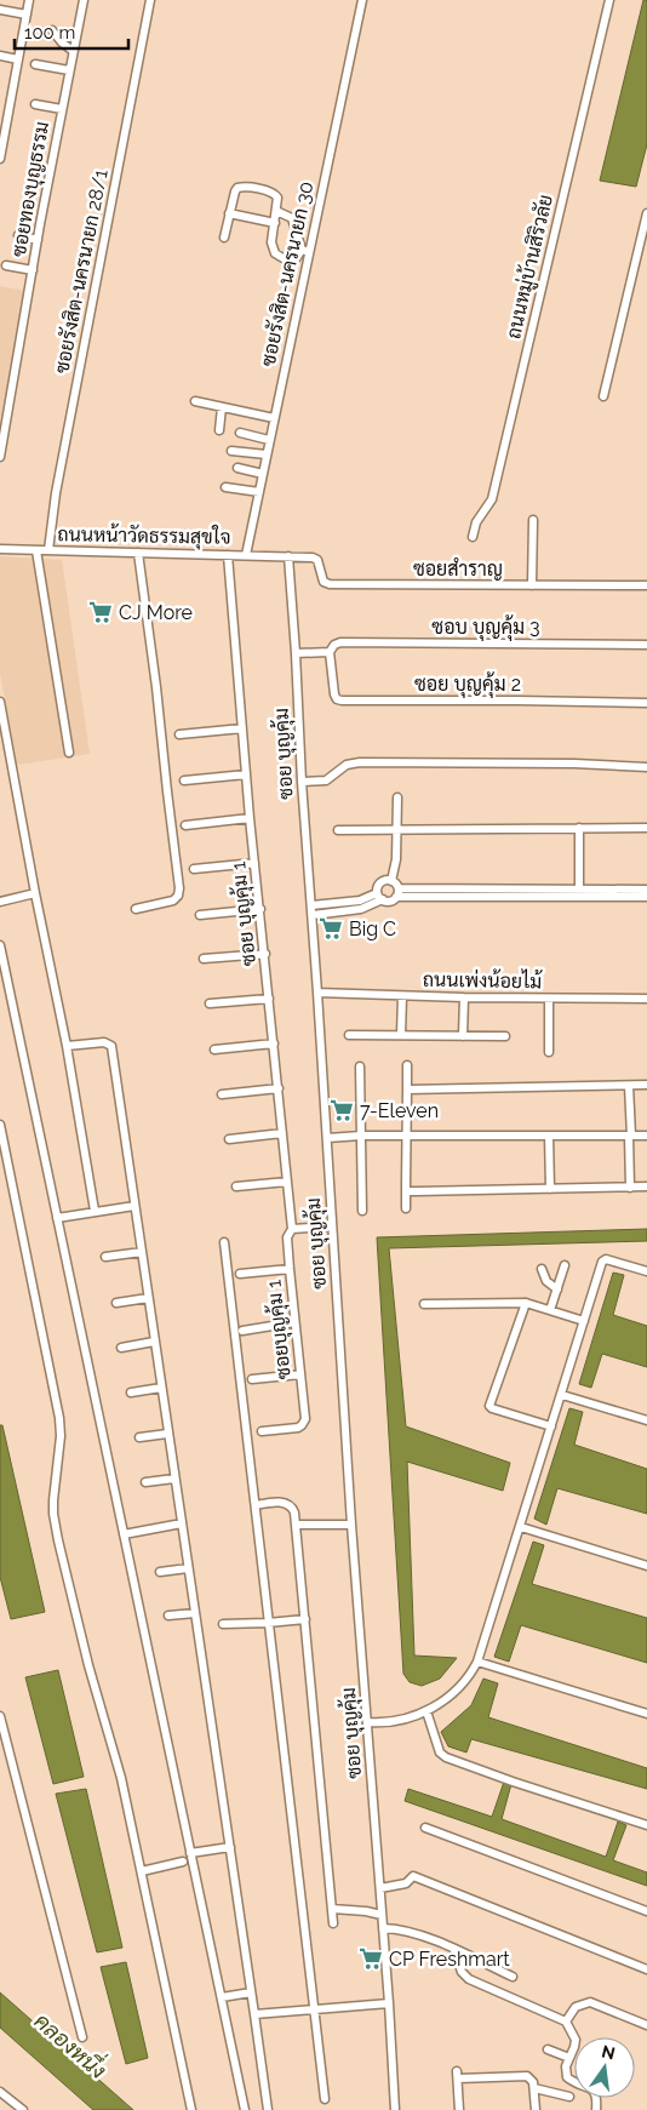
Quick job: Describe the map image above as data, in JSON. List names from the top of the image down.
{
  "streets": {
    "street": [
      "ซอยทองบุญธรรม",
      "ถนนหมู่บ้านสิริวลัย",
      "ซอยรังสิต-นครนายก 28/1",
      "ซอยรังสิต-นครนายก 30",
      "ถนนหน้าวัดธรรมสุขใจ",
      "ซอยสำราญ",
      "ซอบ บุญคุ้ม 3",
      "ซอย บุญคุ้ม 2",
      "ซอย บุญคุ้ม",
      "ซอย บุญคุ้ม 1",
      "ถนนเพ่งน้อยไม้",
      "ซอยบุญคุ้ม 1"
    ]
  },
  "crossings": [
    ["ซอยรังสิต-นครนายก 28/1", "ถนนหน้าวัดธรรมสุขใจ"],
    ["ซอยรังสิต-นครนายก 30", "ถนนหน้าวัดธรรมสุขใจ"],
    ["ถนนหน้าวัดธรรมสุขใจ", "ซอยสำราญ"],
    ["ถนนหน้าวัดธรรมสุขใจ", "ซอย บุญคุ้ม"],
    ["ถนนหน้าวัดธรรมสุขใจ", "ซอย บุญคุ้ม 1"],
    ["ซอยสำราญ", "ซอย บุญคุ้ม"],
    ["ซอบ บุญคุ้ม 3", "ซอย บุญคุ้ม 2"],
    ["ซอบ บุญคุ้ม 3", "ซอย บุญคุ้ม"],
    ["ซอย บุญคุ้ม", "ถนนเพ่งน้อยไม้"],
    ["ซอย บุญคุ้ม 1", "ซอยบุญคุ้ม 1"]
  ],
  "water": ["คลองหนึ่ง"],
  "places": {
    "supermarket": [
      "CJ More",
      "Big C",
      "7-Eleven",
      "CP Freshmart"
    ]
  },
  "scale_bar": "100 m",
  "north": "top"
}
